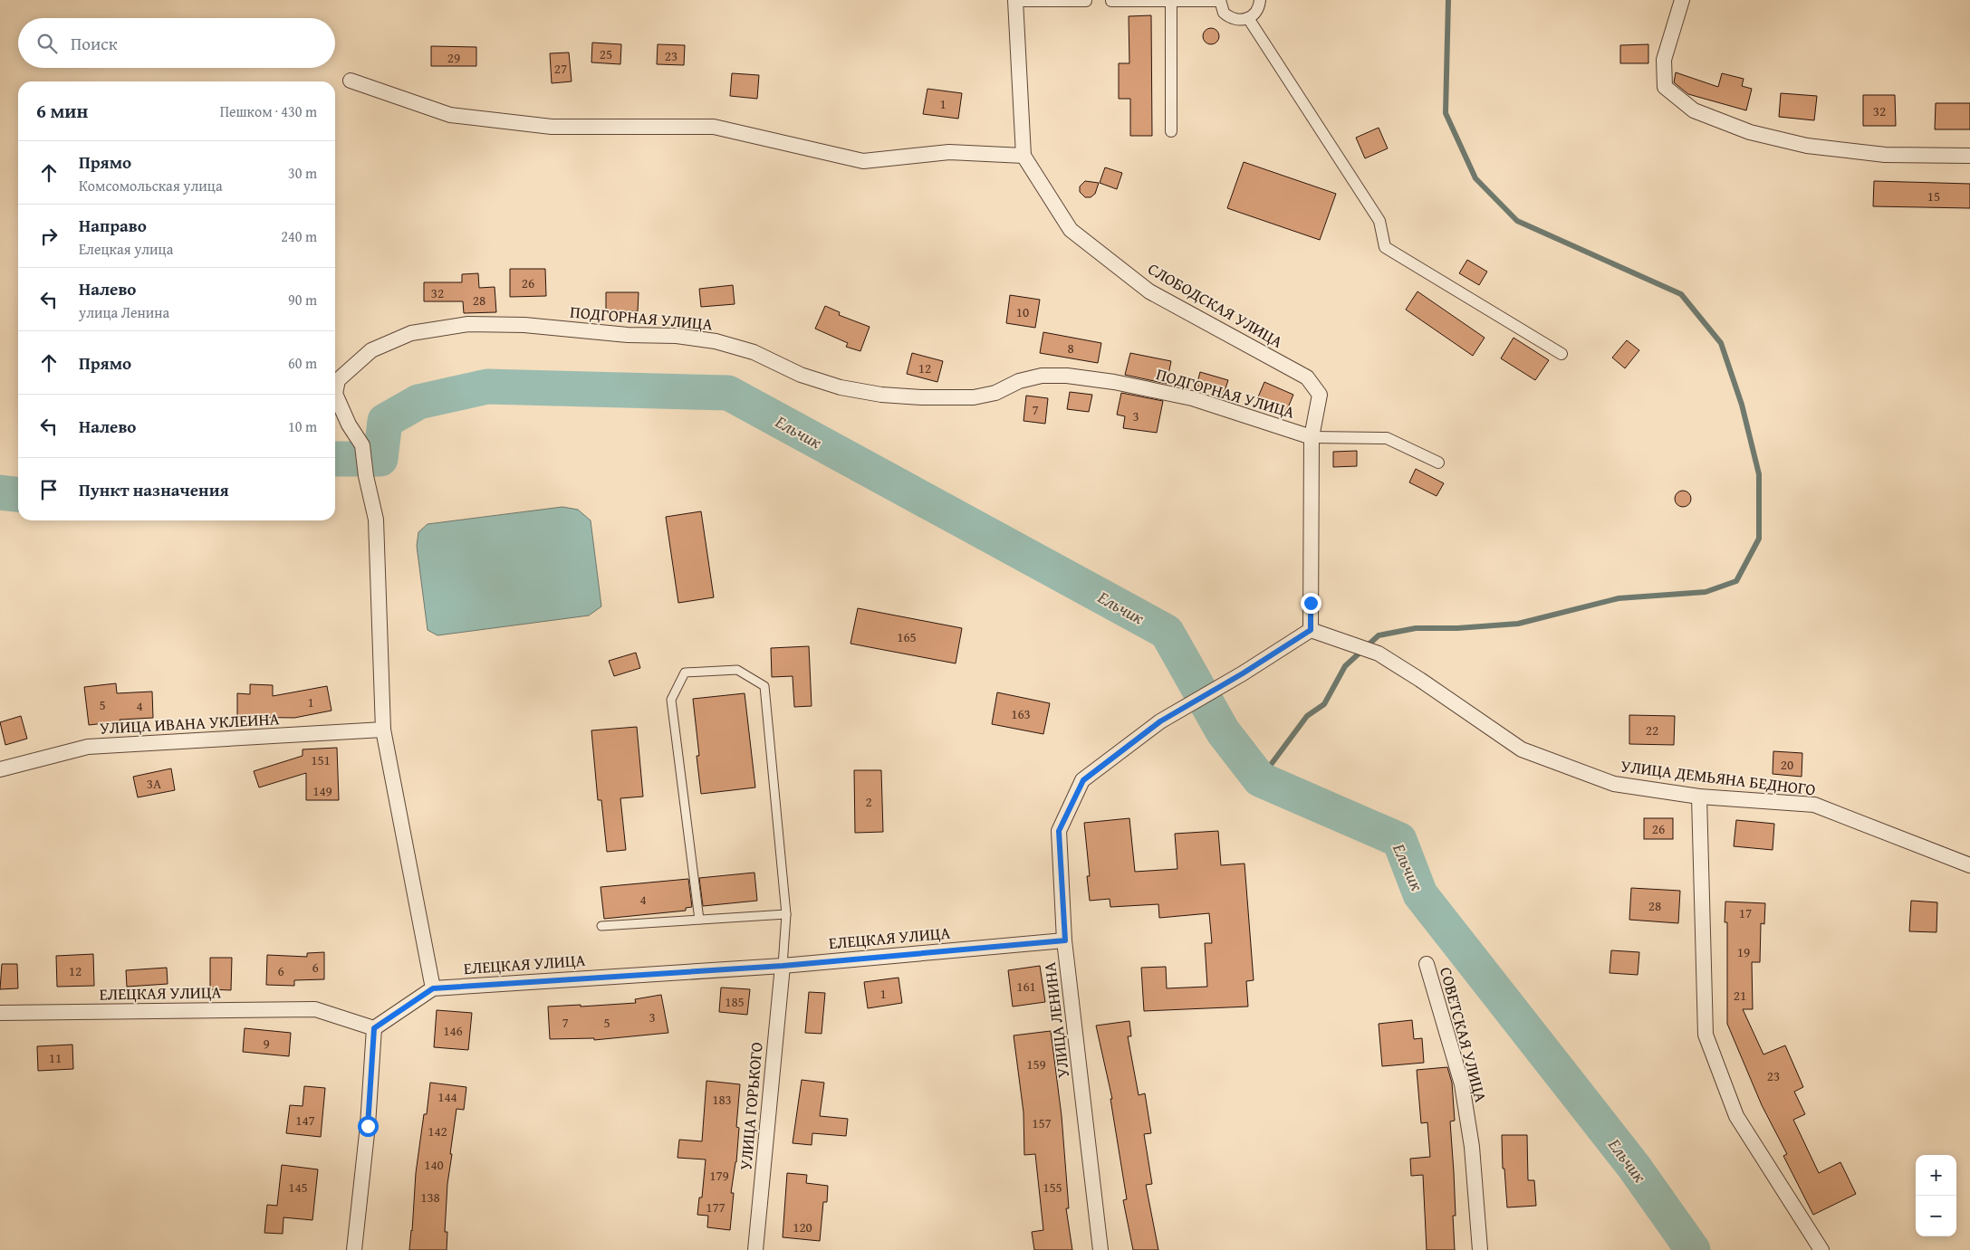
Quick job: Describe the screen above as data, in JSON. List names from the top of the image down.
{
  "streets": {
    "street": [
      "СЛОБОДСКАЯ УЛИЦА",
      "ПОДГОРНАЯ УЛИЦА",
      "УЛИЦА ИВАНА УКЛЕИНА",
      "УЛИЦА ДЕМЬЯНА БЕДНОГО",
      "ЕЛЕЦКАЯ УЛИЦА",
      "УЛИЦА ЛЕНИНА",
      "СОВЕТСКАЯ УЛИЦА",
      "УЛИЦА ГОРЬКОГО"
    ]
  },
  "crossings": [
    ["СЛОБОДСКАЯ УЛИЦА", "ПОДГОРНАЯ УЛИЦА"],
    ["ПОДГОРНАЯ УЛИЦА", "УЛИЦА ИВАНА УКЛЕИНА"],
    ["ПОДГОРНАЯ УЛИЦА", "ЕЛЕЦКАЯ УЛИЦА"],
    ["УЛИЦА ДЕМЬЯНА БЕДНОГО", "УЛИЦА ЛЕНИНА"],
    ["ЕЛЕЦКАЯ УЛИЦА", "УЛИЦА ЛЕНИНА"],
    ["ЕЛЕЦКАЯ УЛИЦА", "УЛИЦА ГОРЬКОГО"]
  ],
  "water": ["Ельчик"],
  "house_numbers": [
    "25",
    "23",
    "29",
    "27",
    "1",
    "32",
    "15",
    "26",
    "32",
    "28",
    "10",
    "8",
    "12",
    "7",
    "3",
    "165",
    "1",
    "5",
    "4",
    "163",
    "22",
    "151",
    "20",
    "3А",
    "149",
    "2",
    "26",
    "4",
    "28",
    "17",
    "19",
    "6",
    "12",
    "6",
    "161",
    "1",
    "21",
    "185",
    "3",
    "7",
    "5",
    "146",
    "9",
    "11",
    "159",
    "23",
    "144",
    "183",
    "147",
    "157",
    "142",
    "140",
    "179",
    "145",
    "155",
    "138",
    "177",
    "120"
  ],
  "page": {
    "search": "Поиск",
    "heading": ["6 мин", "Пешком · 430 m"],
    "list": [
      ["Прямо", "Комсомольская улица", "30 m"],
      ["Направо", "Елецкая улица", "240 m"],
      ["Налево", "улица Ленина", "90 m"],
      ["Прямо", "60 m"],
      ["Налево", "10 m"],
      "Пункт назначения"
    ],
    "map_buttons": ["+", "−"]
  }
}
